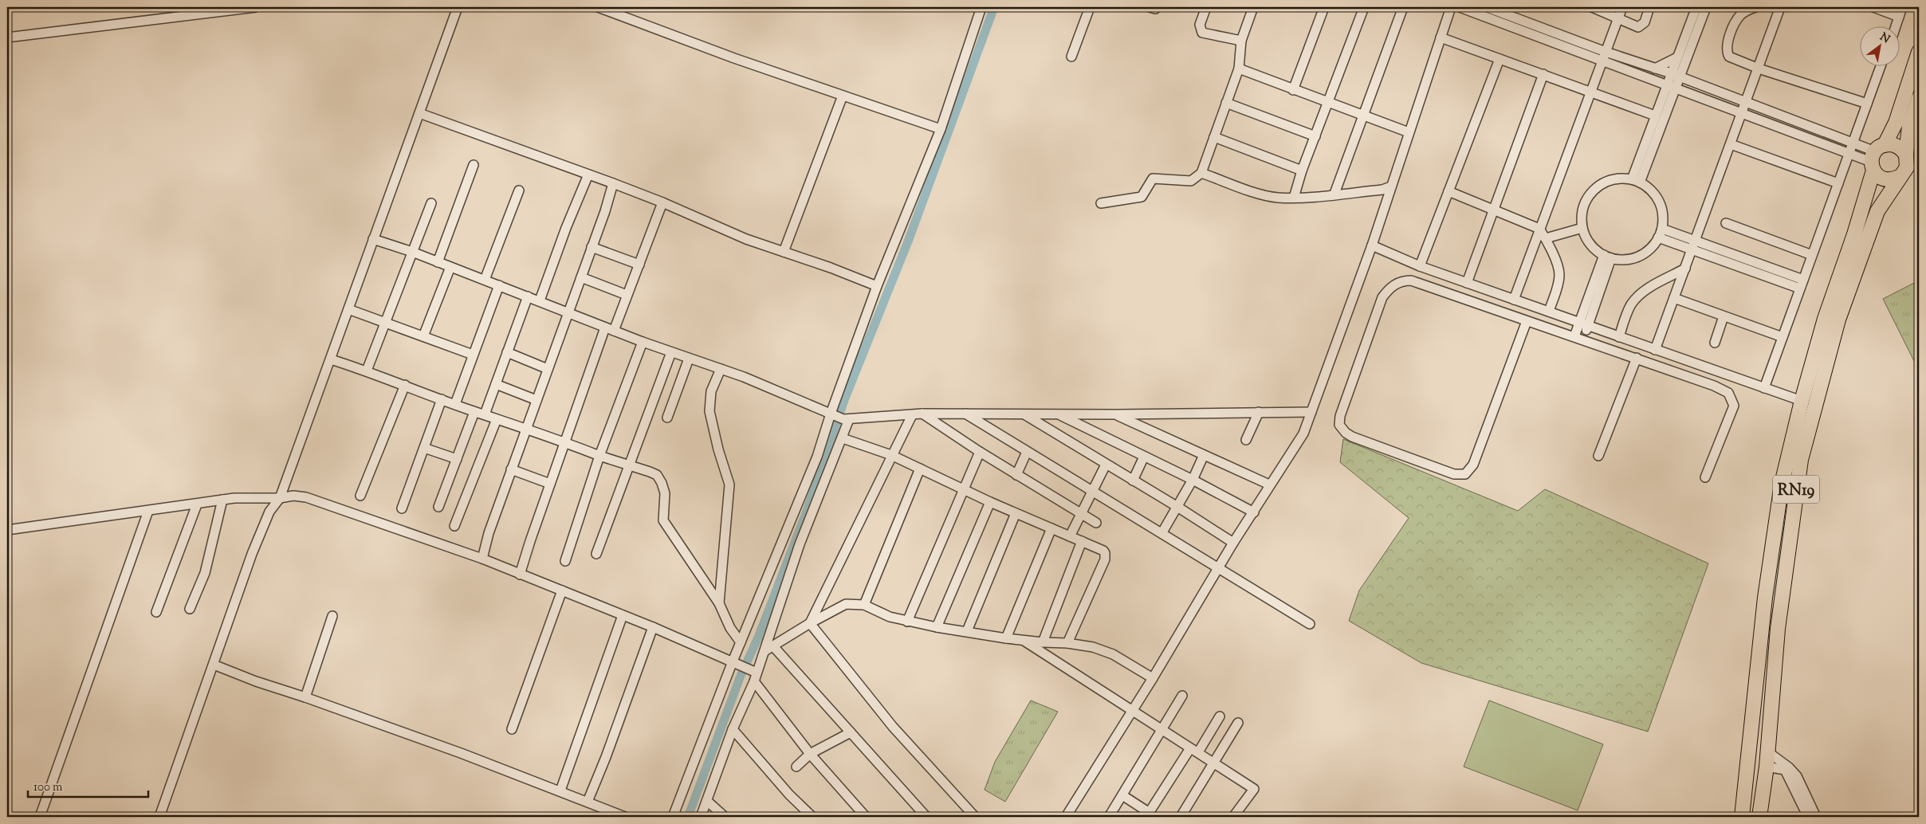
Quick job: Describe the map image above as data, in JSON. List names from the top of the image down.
{
  "streets": {
    "main road": ["RN19"]
  },
  "scale_bar": "100 m",
  "north": "top right"
}
